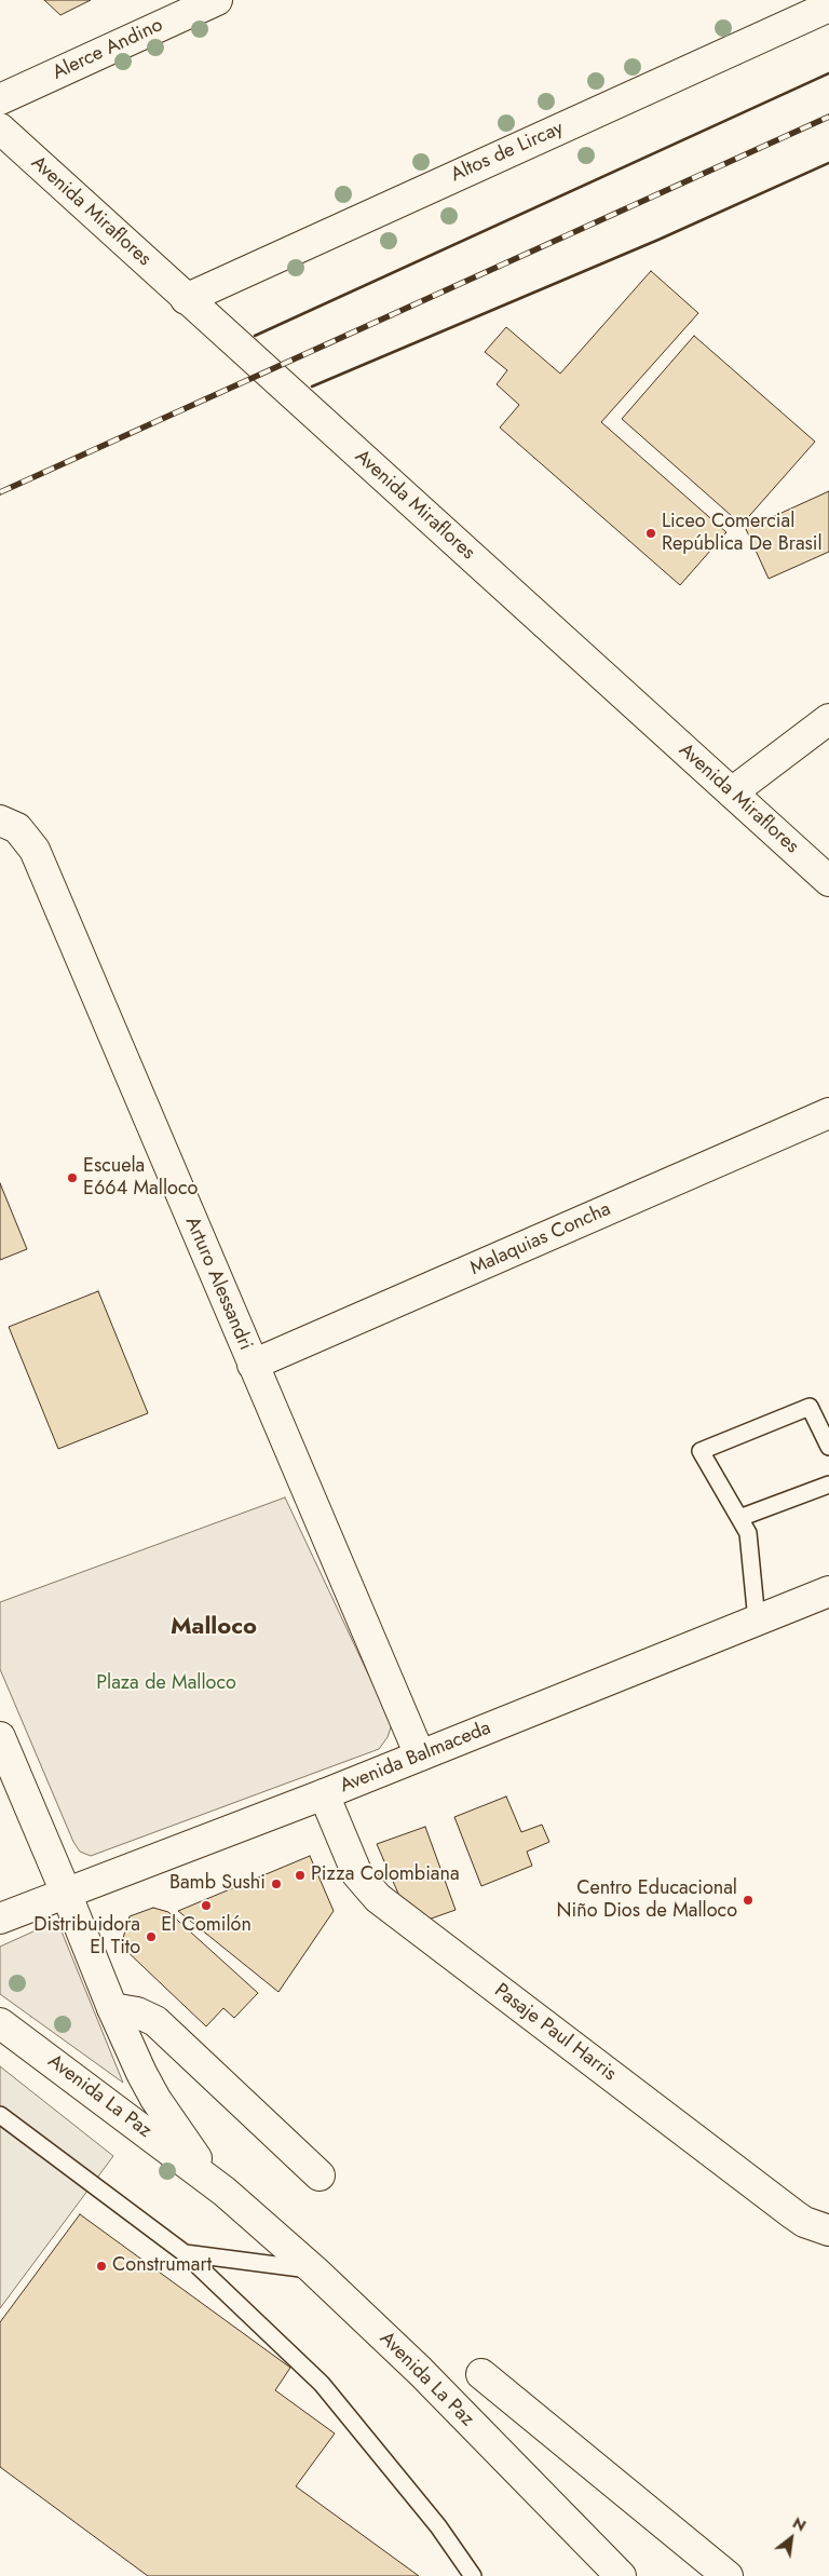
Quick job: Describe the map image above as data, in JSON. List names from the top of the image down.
{
  "streets": {
    "street": [
      "Alerce Andino",
      "Altos de Lircay",
      "Avenida Miraflores",
      "Malaquias Concha",
      "Arturo Alessandri",
      "Avenida Balmaceda",
      "Pasaje Paul Harris",
      "Avenida La Paz"
    ]
  },
  "crossings": [
    ["Altos de Lircay", "Avenida Miraflores"],
    ["Malaquias Concha", "Arturo Alessandri"],
    ["Arturo Alessandri", "Avenida Balmaceda"],
    ["Avenida Balmaceda", "Pasaje Paul Harris"],
    ["Avenida Balmaceda", "Avenida La Paz"]
  ],
  "districts": ["Malloco"],
  "parks": ["Plaza de Malloco"],
  "places": [
    "Liceo Comercial República De Brasil",
    "Escuela E664 Malloco",
    "Pizza Colombiana",
    "Bamb Sushi",
    "Centro Educacional Niño Dios de Malloco",
    "El Comilón",
    "Distribuidora El Tito",
    "Construmart"
  ],
  "north": "top right"
}
